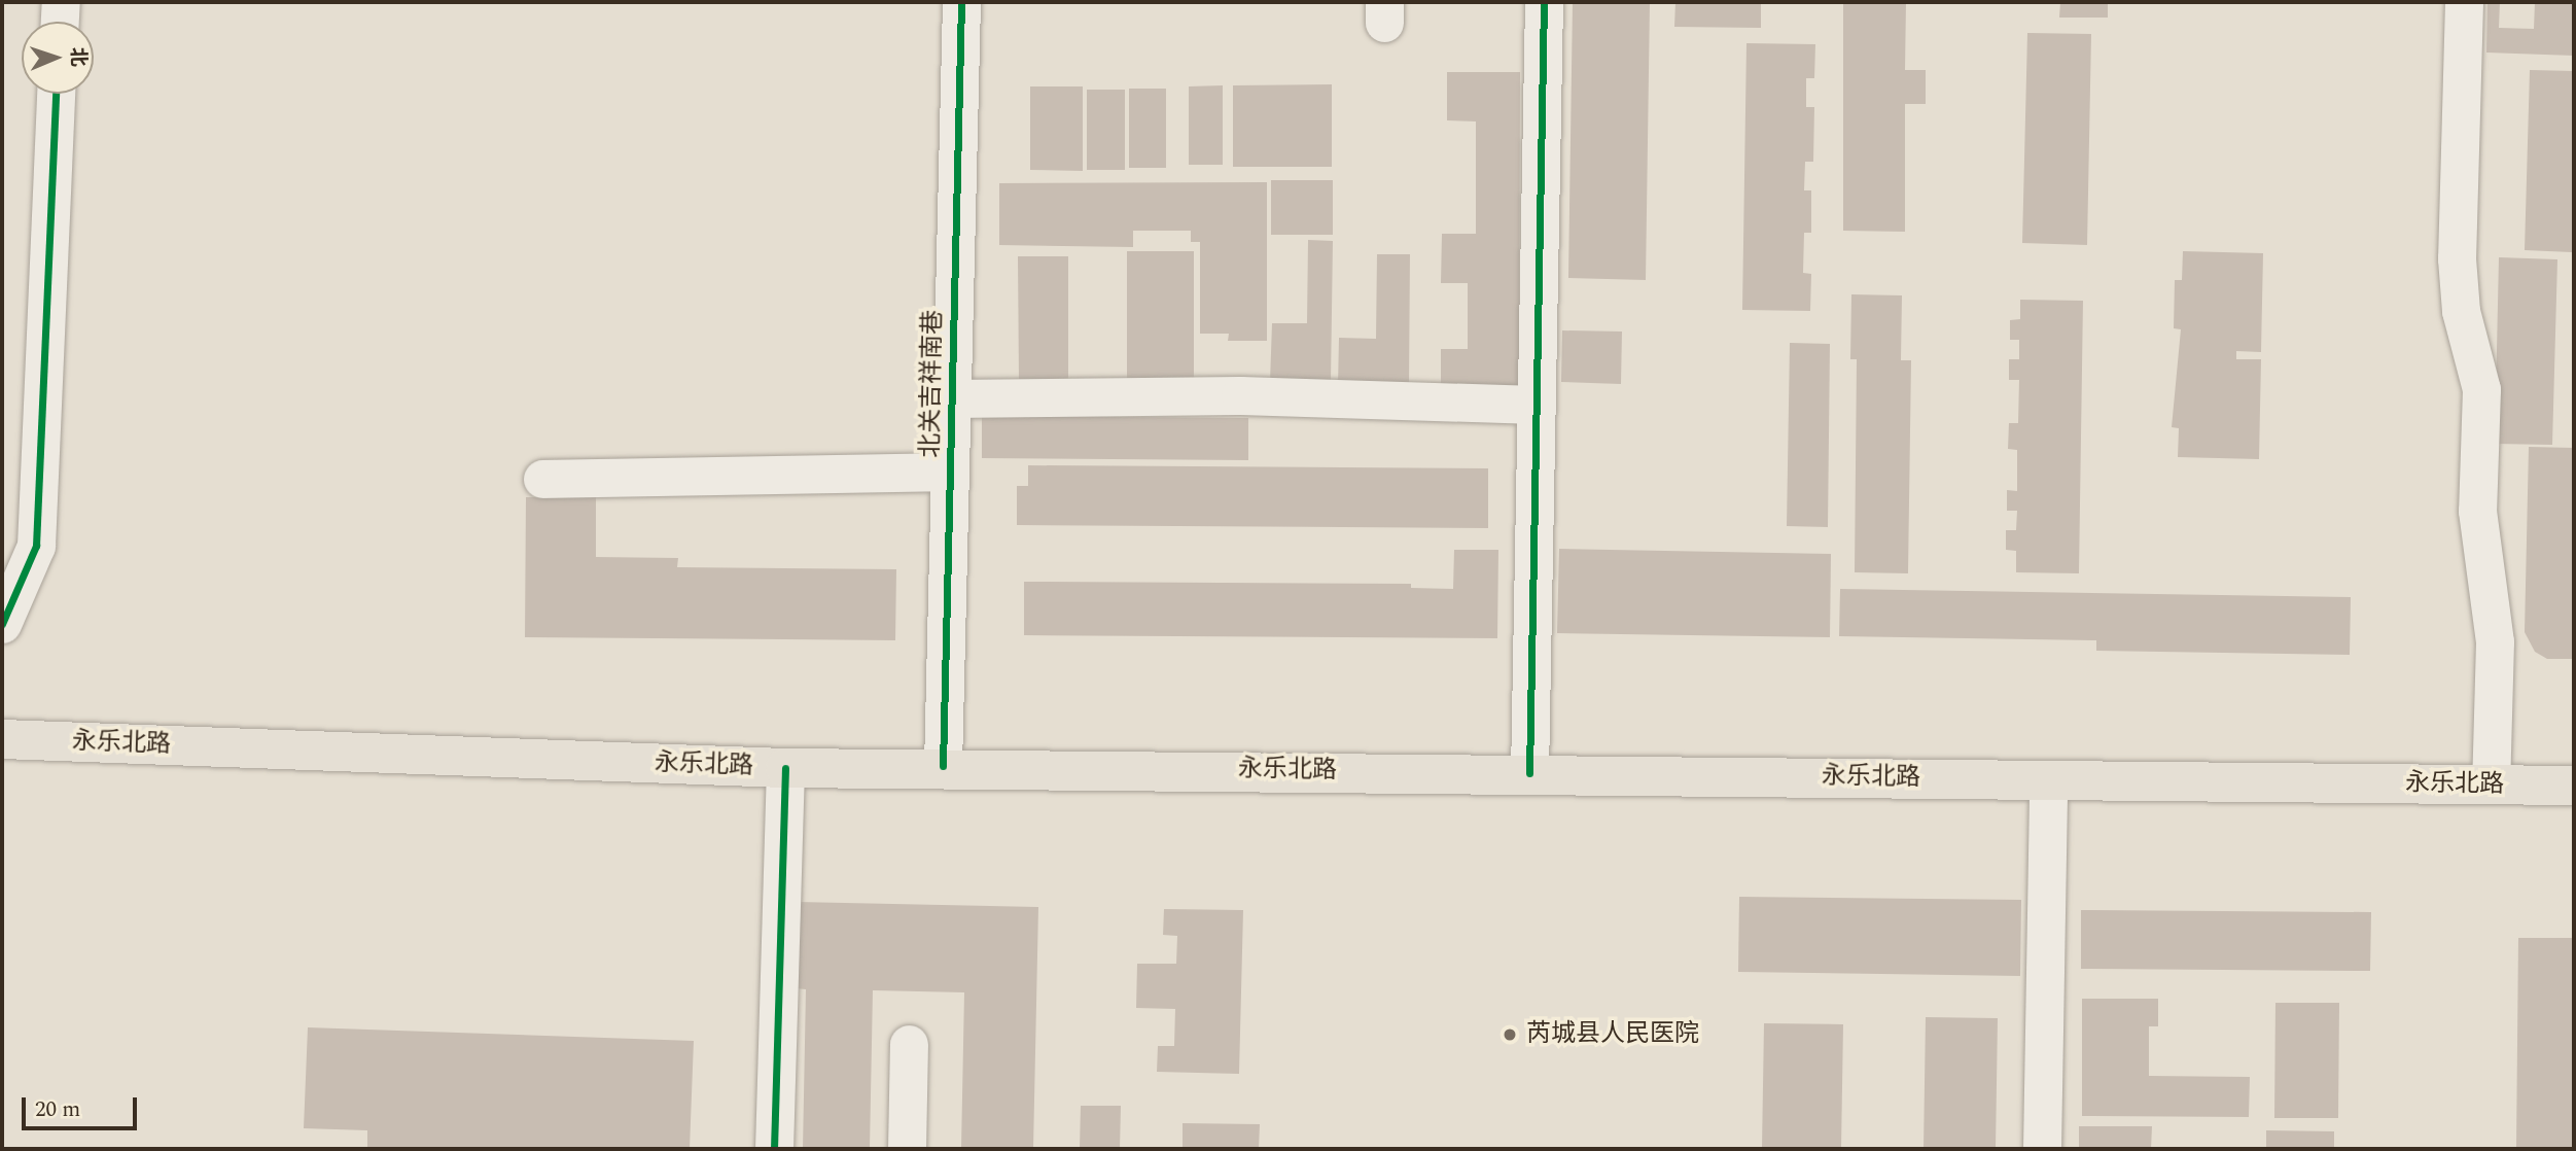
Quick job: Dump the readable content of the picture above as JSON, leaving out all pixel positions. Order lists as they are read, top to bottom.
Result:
{
  "streets": {
    "main road": ["永乐北路"],
    "street": ["北关吉祥南巷"]
  },
  "crossings": [
    ["北关吉祥南巷", "永乐北路"]
  ],
  "places": ["芮城县人民医院"],
  "scale_bar": "20 m",
  "north": "right"
}
